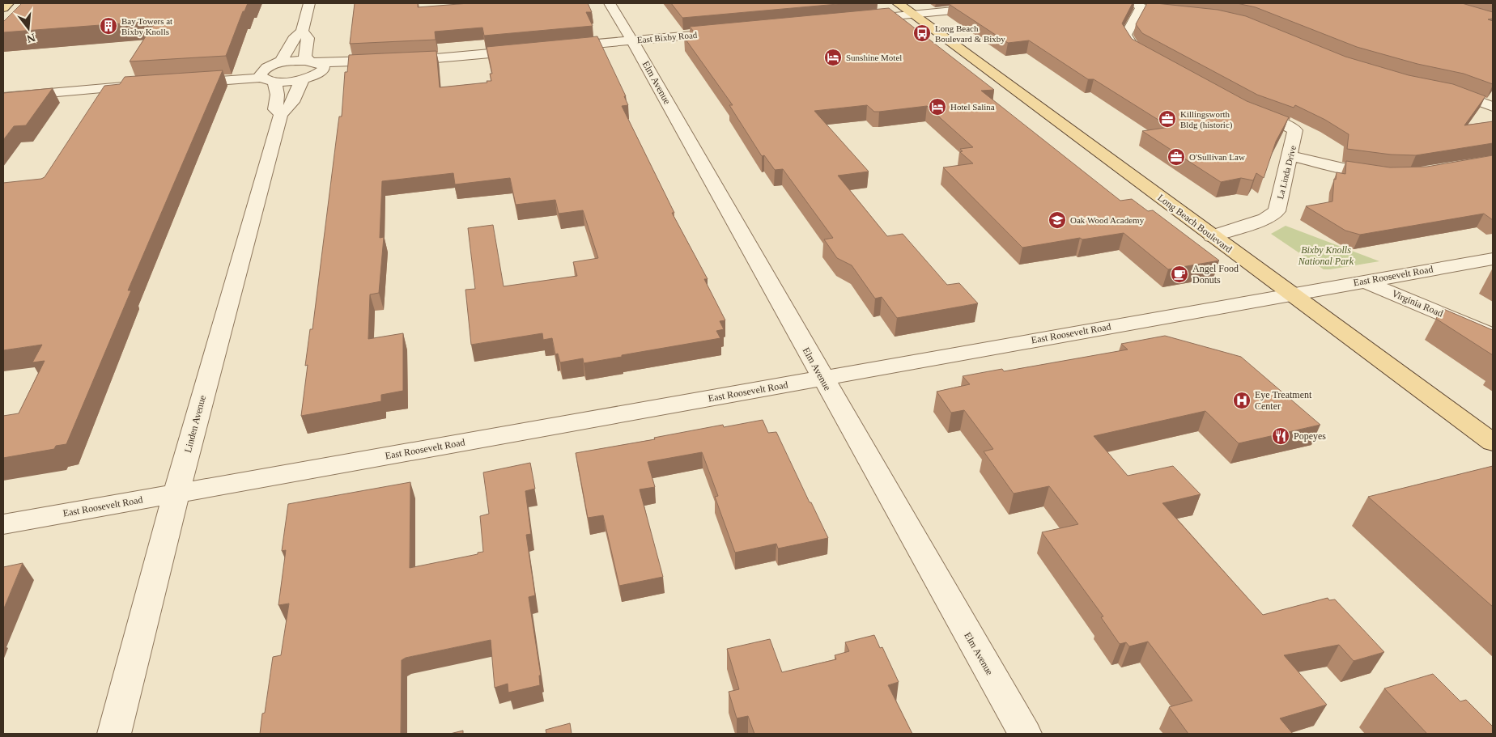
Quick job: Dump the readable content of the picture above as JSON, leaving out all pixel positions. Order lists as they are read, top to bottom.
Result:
{
  "streets": {
    "main road": ["Long Beach Boulevard"],
    "street": [
      "East Bixby Road",
      "Elm Avenue",
      "La Linda Drive",
      "East Roosevelt Road",
      "Virginia Road",
      "Linden Avenue"
    ]
  },
  "crossings": [
    ["East Bixby Road", "Elm Avenue"],
    ["Elm Avenue", "East Roosevelt Road"],
    ["La Linda Drive", "Long Beach Boulevard"],
    ["Long Beach Boulevard", "East Roosevelt Road"],
    ["East Roosevelt Road", "Virginia Road"],
    ["East Roosevelt Road", "Linden Avenue"]
  ],
  "parks": ["Bixby Knolls National Park"],
  "places": {
    "building": ["Bay Towers at Bixby Knolls"],
    "bus stop": ["Long Beach Boulevard & Bixby"],
    "hotel": ["Sunshine Motel", "Hotel Salina"],
    "office": ["Killingsworth Bldg (historic)", "O'Sullivan Law"],
    "school or university": ["Oak Wood Academy"],
    "cafe": ["Angel Food Donuts"],
    "hospital": ["Eye Treatment Center"],
    "restaurant": ["Popeyes"]
  },
  "north": "bottom"
}
